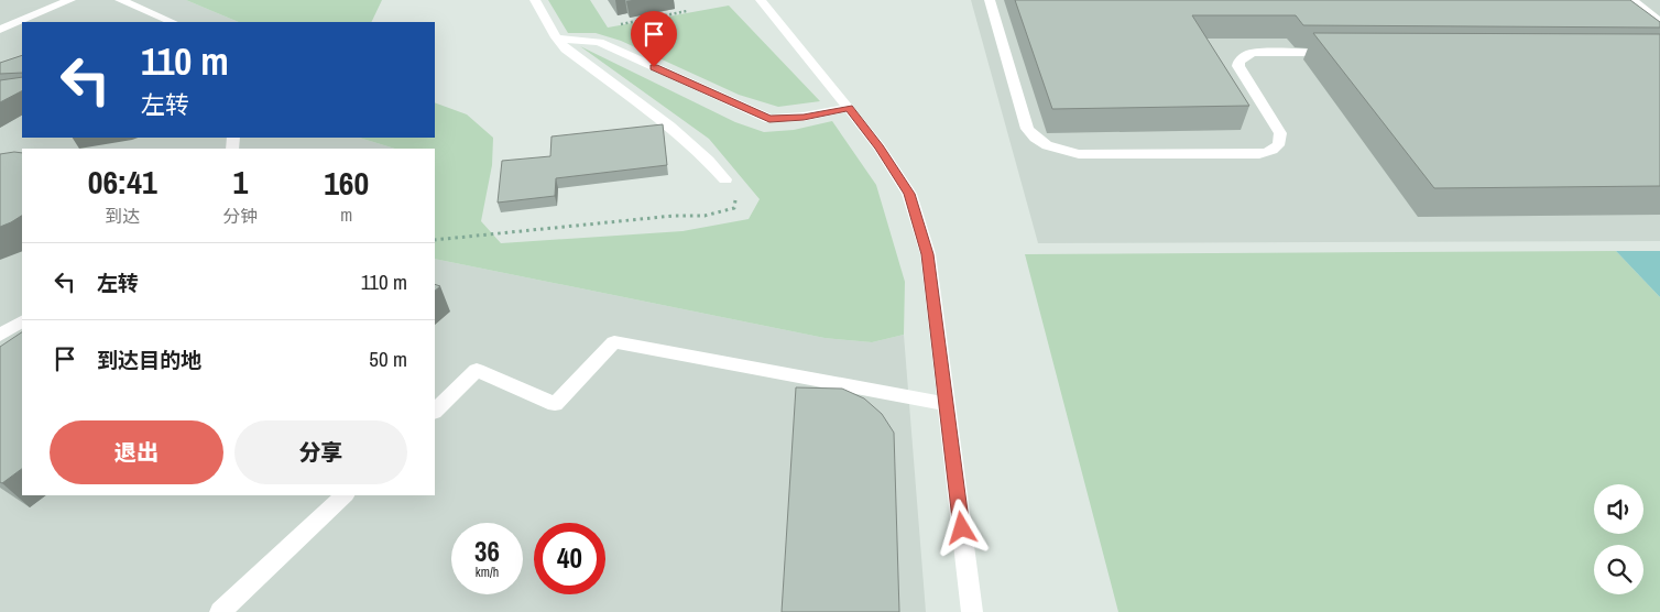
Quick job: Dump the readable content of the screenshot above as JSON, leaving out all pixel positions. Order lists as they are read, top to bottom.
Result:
{
  "page": {
    "turn": ["110 m", "左转"],
    "eta": [
      "06:41",
      "到达",
      "1",
      "分钟",
      "160",
      "m"
    ],
    "list": [
      {
        "name": "左转",
        "value": "110 m"
      },
      {
        "name": "到达目的地",
        "value": "50 m"
      }
    ],
    "buttons": ["退出", "分享"],
    "speed": "36 km/h",
    "limit": "40"
  }
}
